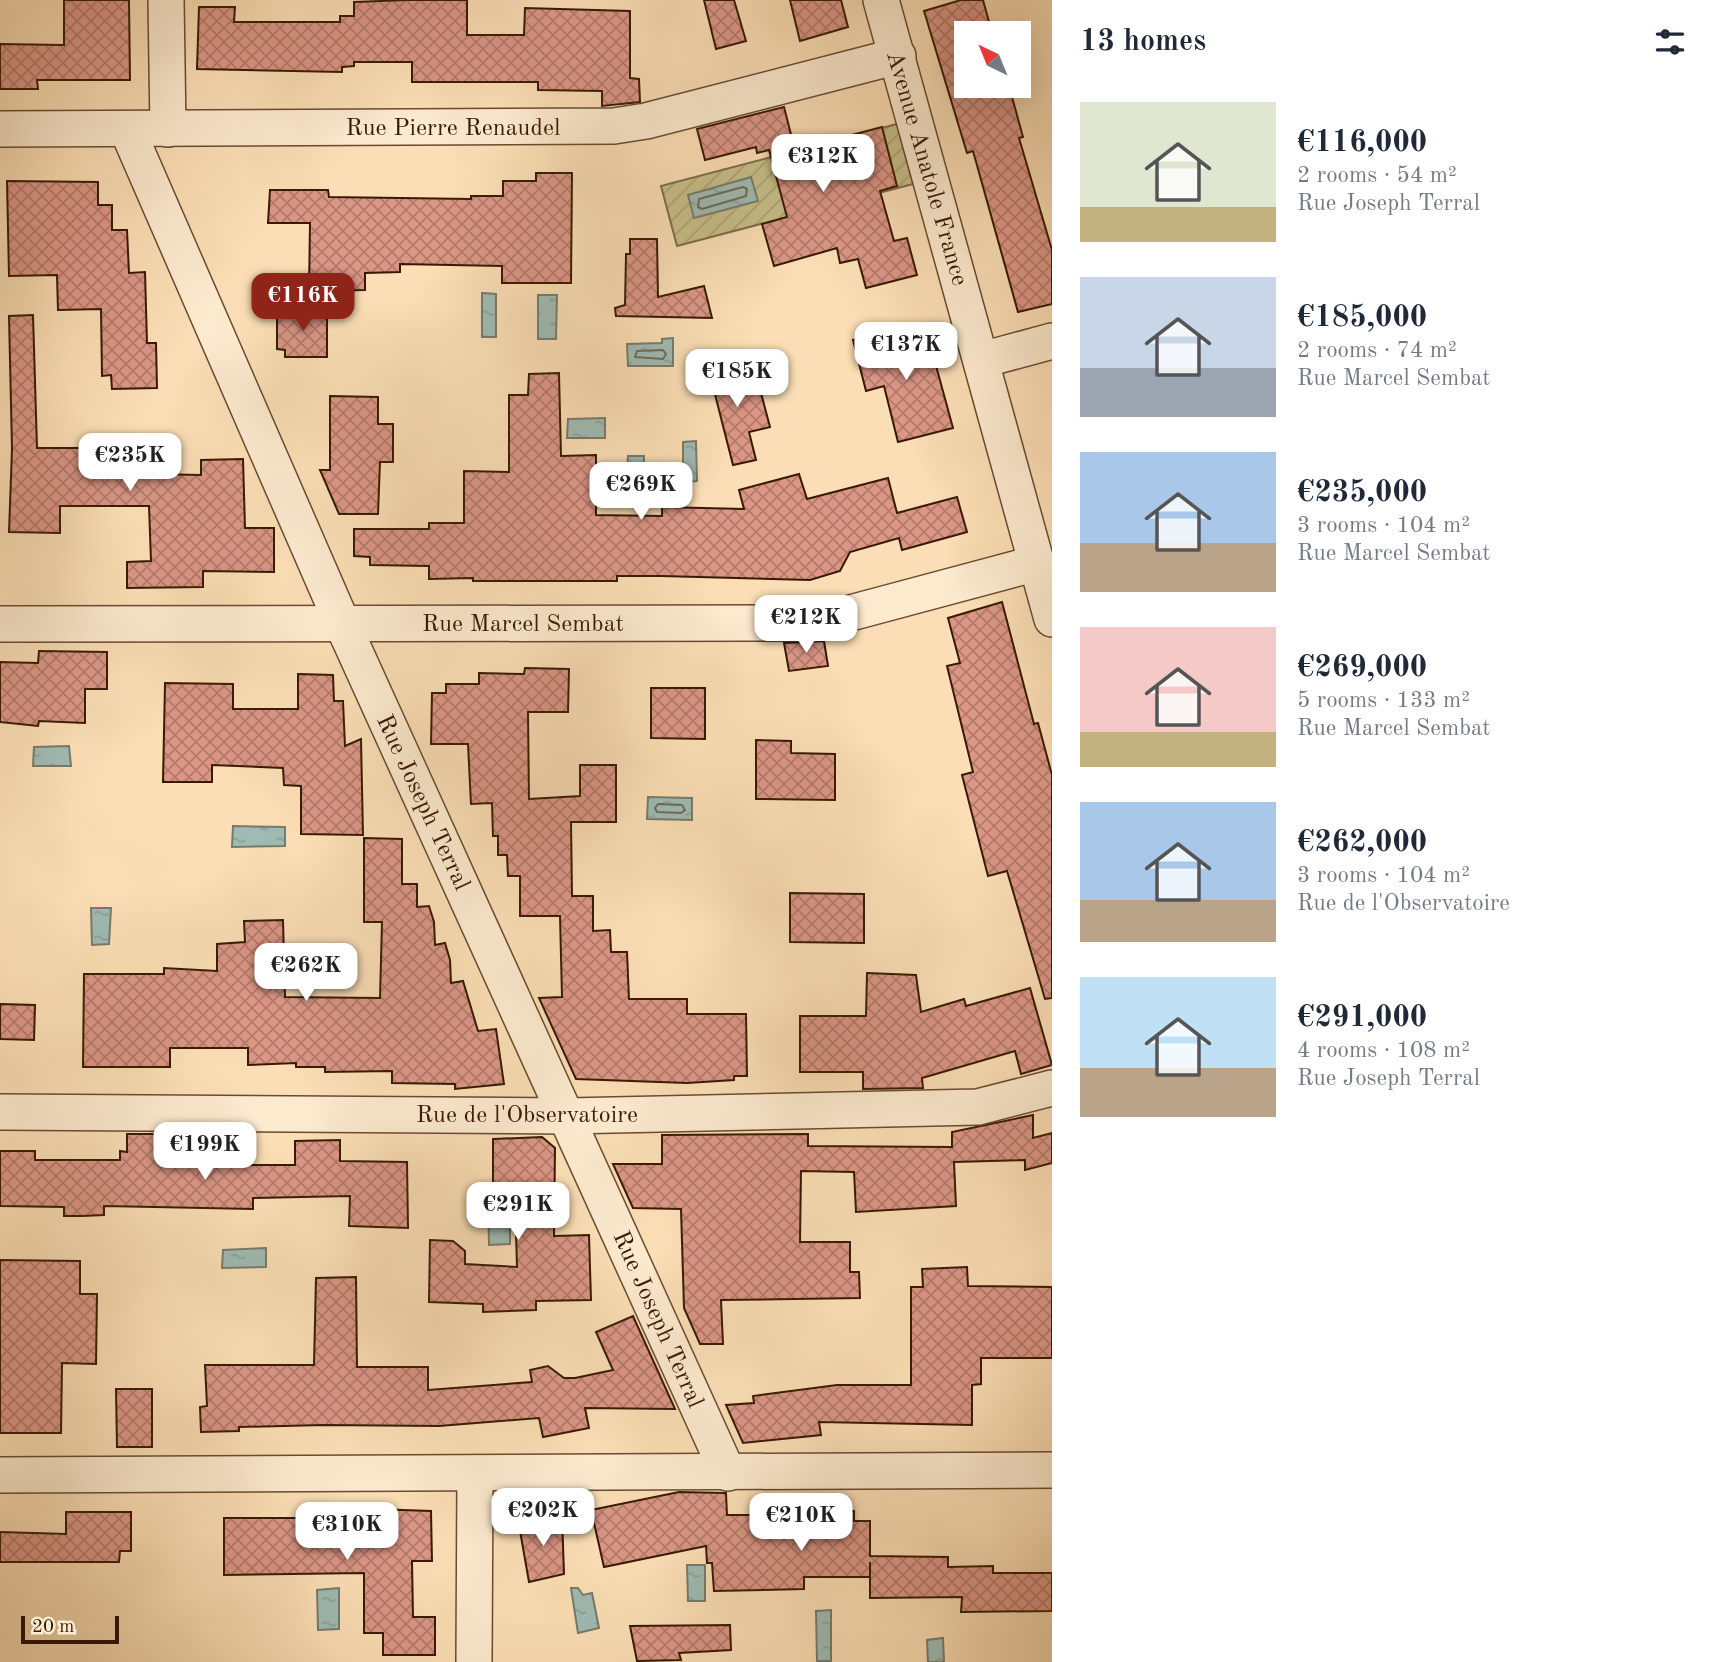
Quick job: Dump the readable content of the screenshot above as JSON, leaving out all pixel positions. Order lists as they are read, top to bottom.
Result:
{
  "streets": {
    "street": [
      "Rue Pierre Renaudel",
      "Avenue Anatole France",
      "Rue Marcel Sembat",
      "Rue Joseph Terral",
      "Rue de l'Observatoire"
    ]
  },
  "crossings": [
    ["Rue Pierre Renaudel", "Avenue Anatole France"],
    ["Rue Pierre Renaudel", "Rue Joseph Terral"],
    ["Avenue Anatole France", "Rue Marcel Sembat"],
    ["Rue Marcel Sembat", "Rue Joseph Terral"],
    ["Rue Joseph Terral", "Rue de l'Observatoire"]
  ],
  "scale_bar": "20 m",
  "north": "top left",
  "page": {
    "heading": "13 homes",
    "list": [
      {
        "name": "€116,000",
        "note": "2 rooms · 54 m² · Rue Joseph Terral"
      },
      {
        "name": "€185,000",
        "note": "2 rooms · 74 m² · Rue Marcel Sembat"
      },
      {
        "name": "€235,000",
        "note": "3 rooms · 104 m² · Rue Marcel Sembat"
      },
      {
        "name": "€269,000",
        "note": "5 rooms · 133 m² · Rue Marcel Sembat"
      },
      {
        "name": "€262,000",
        "note": "3 rooms · 104 m² · Rue de l'Observatoire"
      },
      {
        "name": "€291,000",
        "note": "4 rooms · 108 m² · Rue Joseph Terral"
      }
    ],
    "price": [
      "€312K",
      "€116K",
      "€137K",
      "€185K",
      "€235K",
      "€269K",
      "€212K",
      "€262K",
      "€199K",
      "€291K",
      "€202K",
      "€210K",
      "€310K"
    ],
    "scale": "20 m"
  }
}
